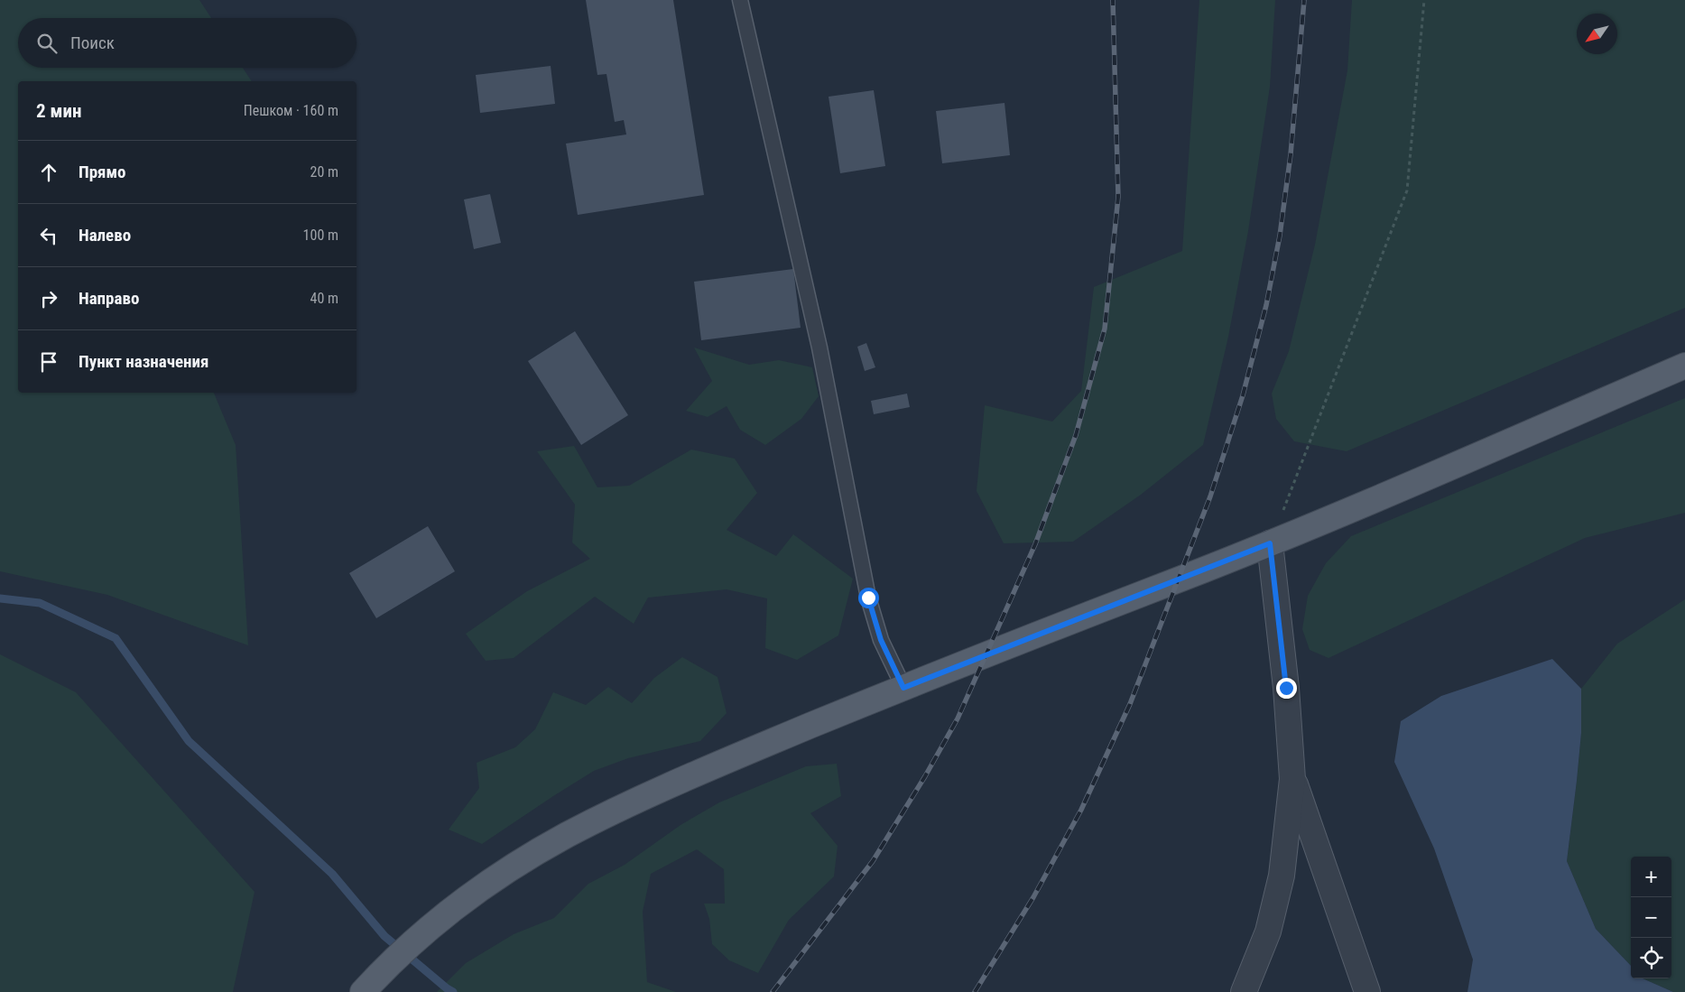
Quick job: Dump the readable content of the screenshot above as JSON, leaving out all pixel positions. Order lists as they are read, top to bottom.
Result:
{
  "north": "bottom left",
  "page": {
    "search": "Поиск",
    "heading": ["2 мин", "Пешком · 160 m"],
    "list": [
      ["Прямо", "20 m"],
      ["Налево", "100 m"],
      ["Направо", "40 m"],
      "Пункт назначения"
    ],
    "map_buttons": ["+", "−"]
  }
}
